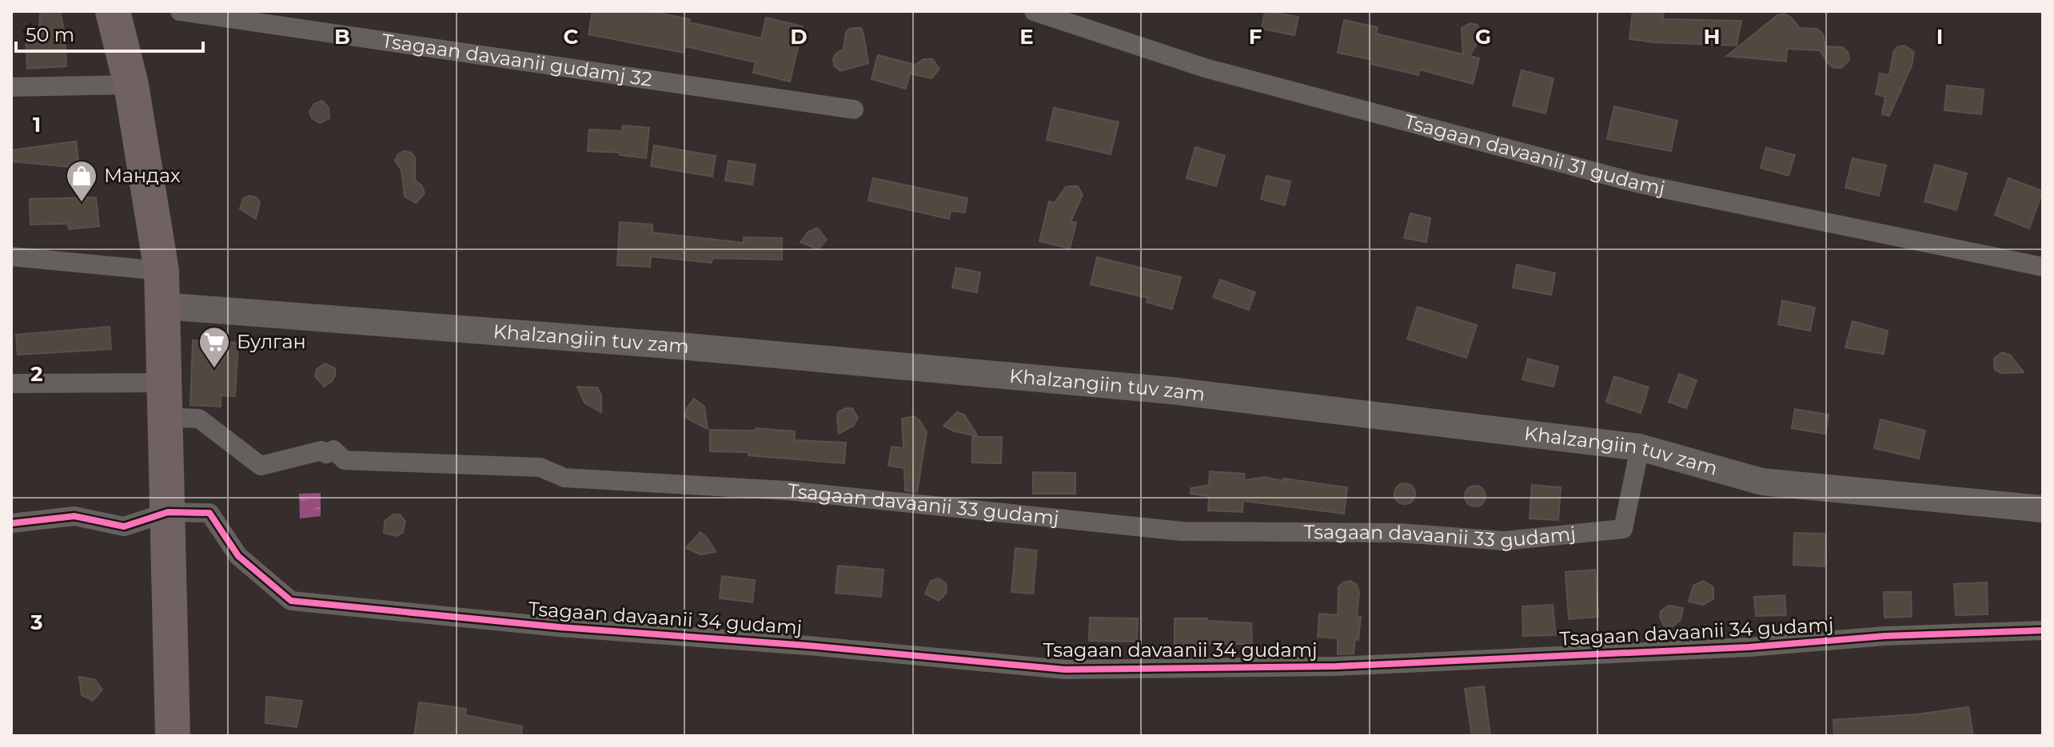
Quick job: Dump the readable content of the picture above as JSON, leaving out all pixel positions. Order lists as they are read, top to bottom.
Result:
{
  "streets": {
    "street": [
      "Tsagaan davaanii gudamj 32",
      "Tsagaan davaanii 31 gudamj",
      "Khalzangiin tuv zam",
      "Tsagaan davaanii 33 gudamj",
      "Tsagaan davaanii 34 gudamj"
    ]
  },
  "crossings": [
    ["Khalzangiin tuv zam", "Tsagaan davaanii 33 gudamj"]
  ],
  "places": {
    "shop": ["Мандах"],
    "supermarket": ["Булган"]
  },
  "scale_bar": "50 m",
  "grid": {
    "columns": [
      "B",
      "C",
      "D",
      "E",
      "F",
      "G",
      "H",
      "I"
    ],
    "rows": ["1", "2", "3"]
  }
}
